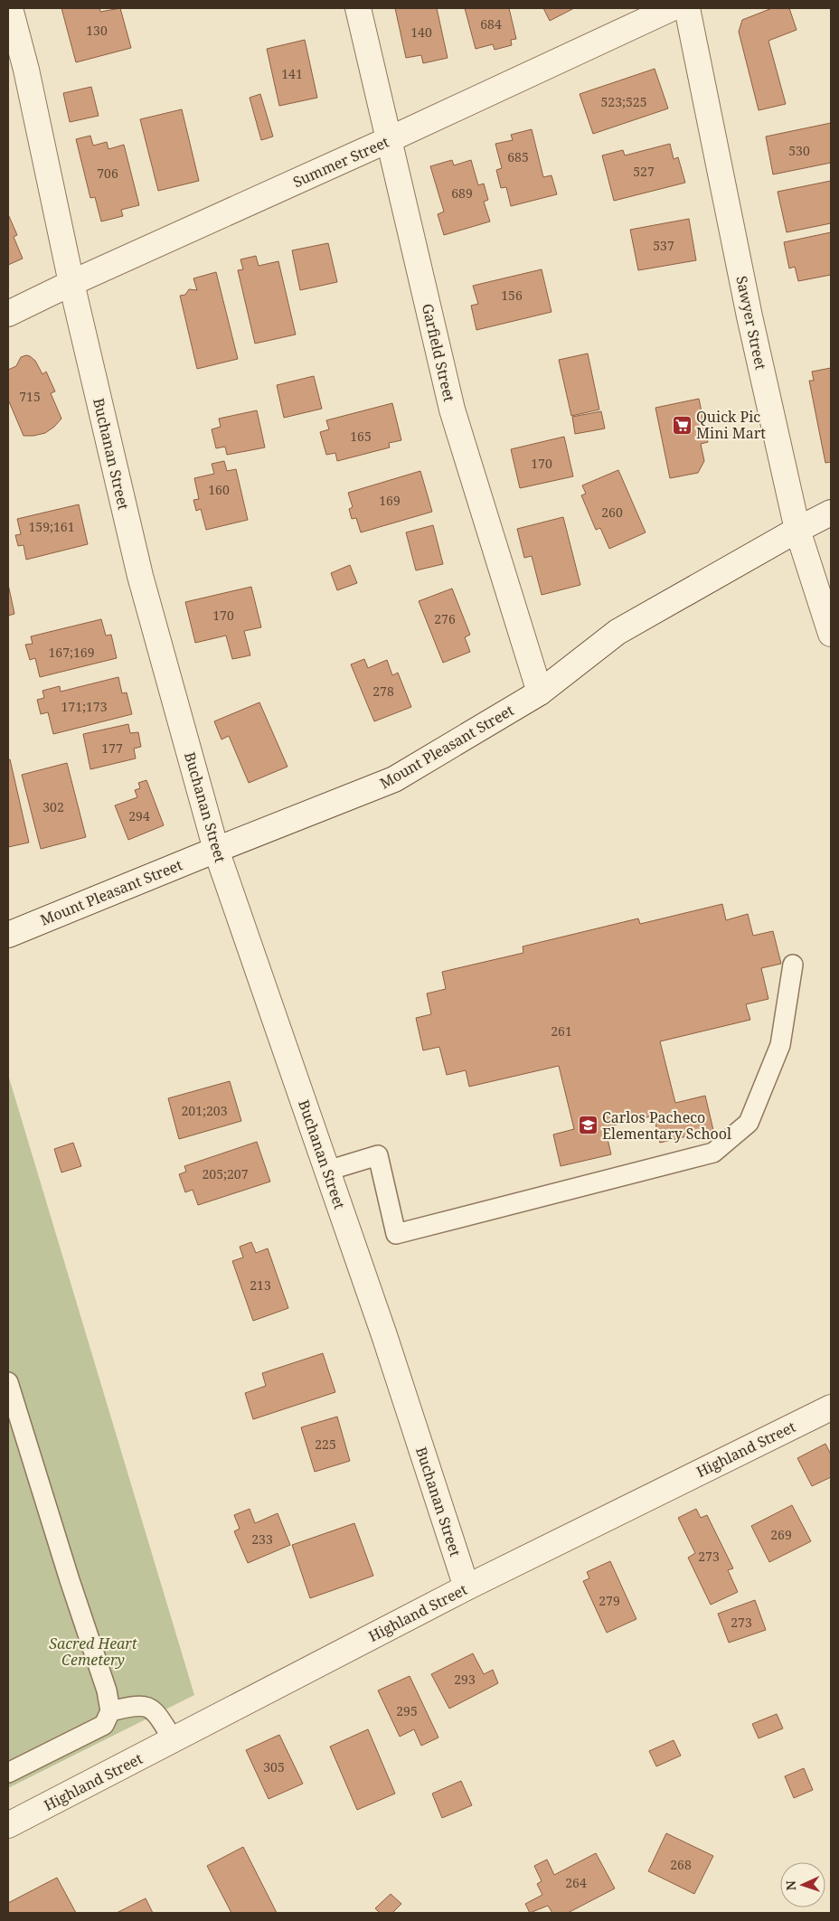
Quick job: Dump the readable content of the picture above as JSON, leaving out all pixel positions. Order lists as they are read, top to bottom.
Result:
{
  "streets": {
    "street": [
      "Summer Street",
      "Sawyer Street",
      "Garfield Street",
      "Buchanan Street",
      "Mount Pleasant Street",
      "Highland Street"
    ]
  },
  "crossings": [
    ["Summer Street", "Garfield Street"],
    ["Summer Street", "Buchanan Street"],
    ["Sawyer Street", "Mount Pleasant Street"],
    ["Garfield Street", "Mount Pleasant Street"],
    ["Buchanan Street", "Mount Pleasant Street"],
    ["Buchanan Street", "Highland Street"]
  ],
  "parks": ["Sacred Heart Cemetery"],
  "places": {
    "supermarket": ["Quick Pic Mini Mart"],
    "school or university": ["Carlos Pacheco Elementary School"]
  },
  "house_numbers": [
    "684",
    "130",
    "140",
    "141",
    "523;525",
    "530",
    "685",
    "527",
    "706",
    "689",
    "537",
    "156",
    "715",
    "165",
    "170",
    "160",
    "169",
    "260",
    "159;161",
    "170",
    "276",
    "167;169",
    "278",
    "171;173",
    "177",
    "302",
    "294",
    "261",
    "201;203",
    "205;207",
    "213",
    "225",
    "269",
    "233",
    "273",
    "279",
    "273",
    "293",
    "295",
    "305",
    "268",
    "264"
  ],
  "north": "left"
}
